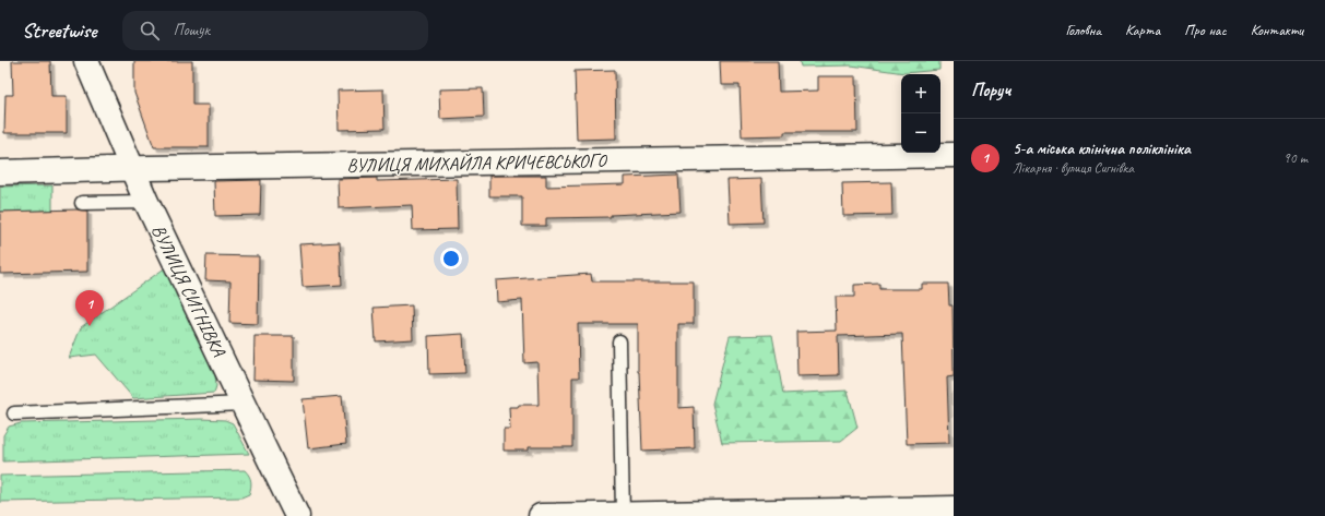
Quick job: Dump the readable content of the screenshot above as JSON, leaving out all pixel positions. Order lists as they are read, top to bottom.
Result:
{
  "streets": {
    "street": ["ВУЛИЦЯ МИХАЙЛА КРИЧЕВСЬКОГО", "ВУЛИЦЯ СИГНІВКА"]
  },
  "crossings": [
    ["ВУЛИЦЯ МИХАЙЛА КРИЧЕВСЬКОГО", "ВУЛИЦЯ СИГНІВКА"]
  ],
  "page": {
    "header": "Streetwise",
    "search": "Пошук",
    "nav": [
      "Головна",
      "Карта",
      "Про нас",
      "Контакти"
    ],
    "heading": "Поруч",
    "map_buttons": ["+", "−"],
    "list": [
      {
        "mark": "1",
        "name": "5-а міська клінічна поліклініка",
        "note": "Лікарня · вулиця Сигнівка",
        "value": "90 m"
      }
    ],
    "pins": "1"
  }
}
